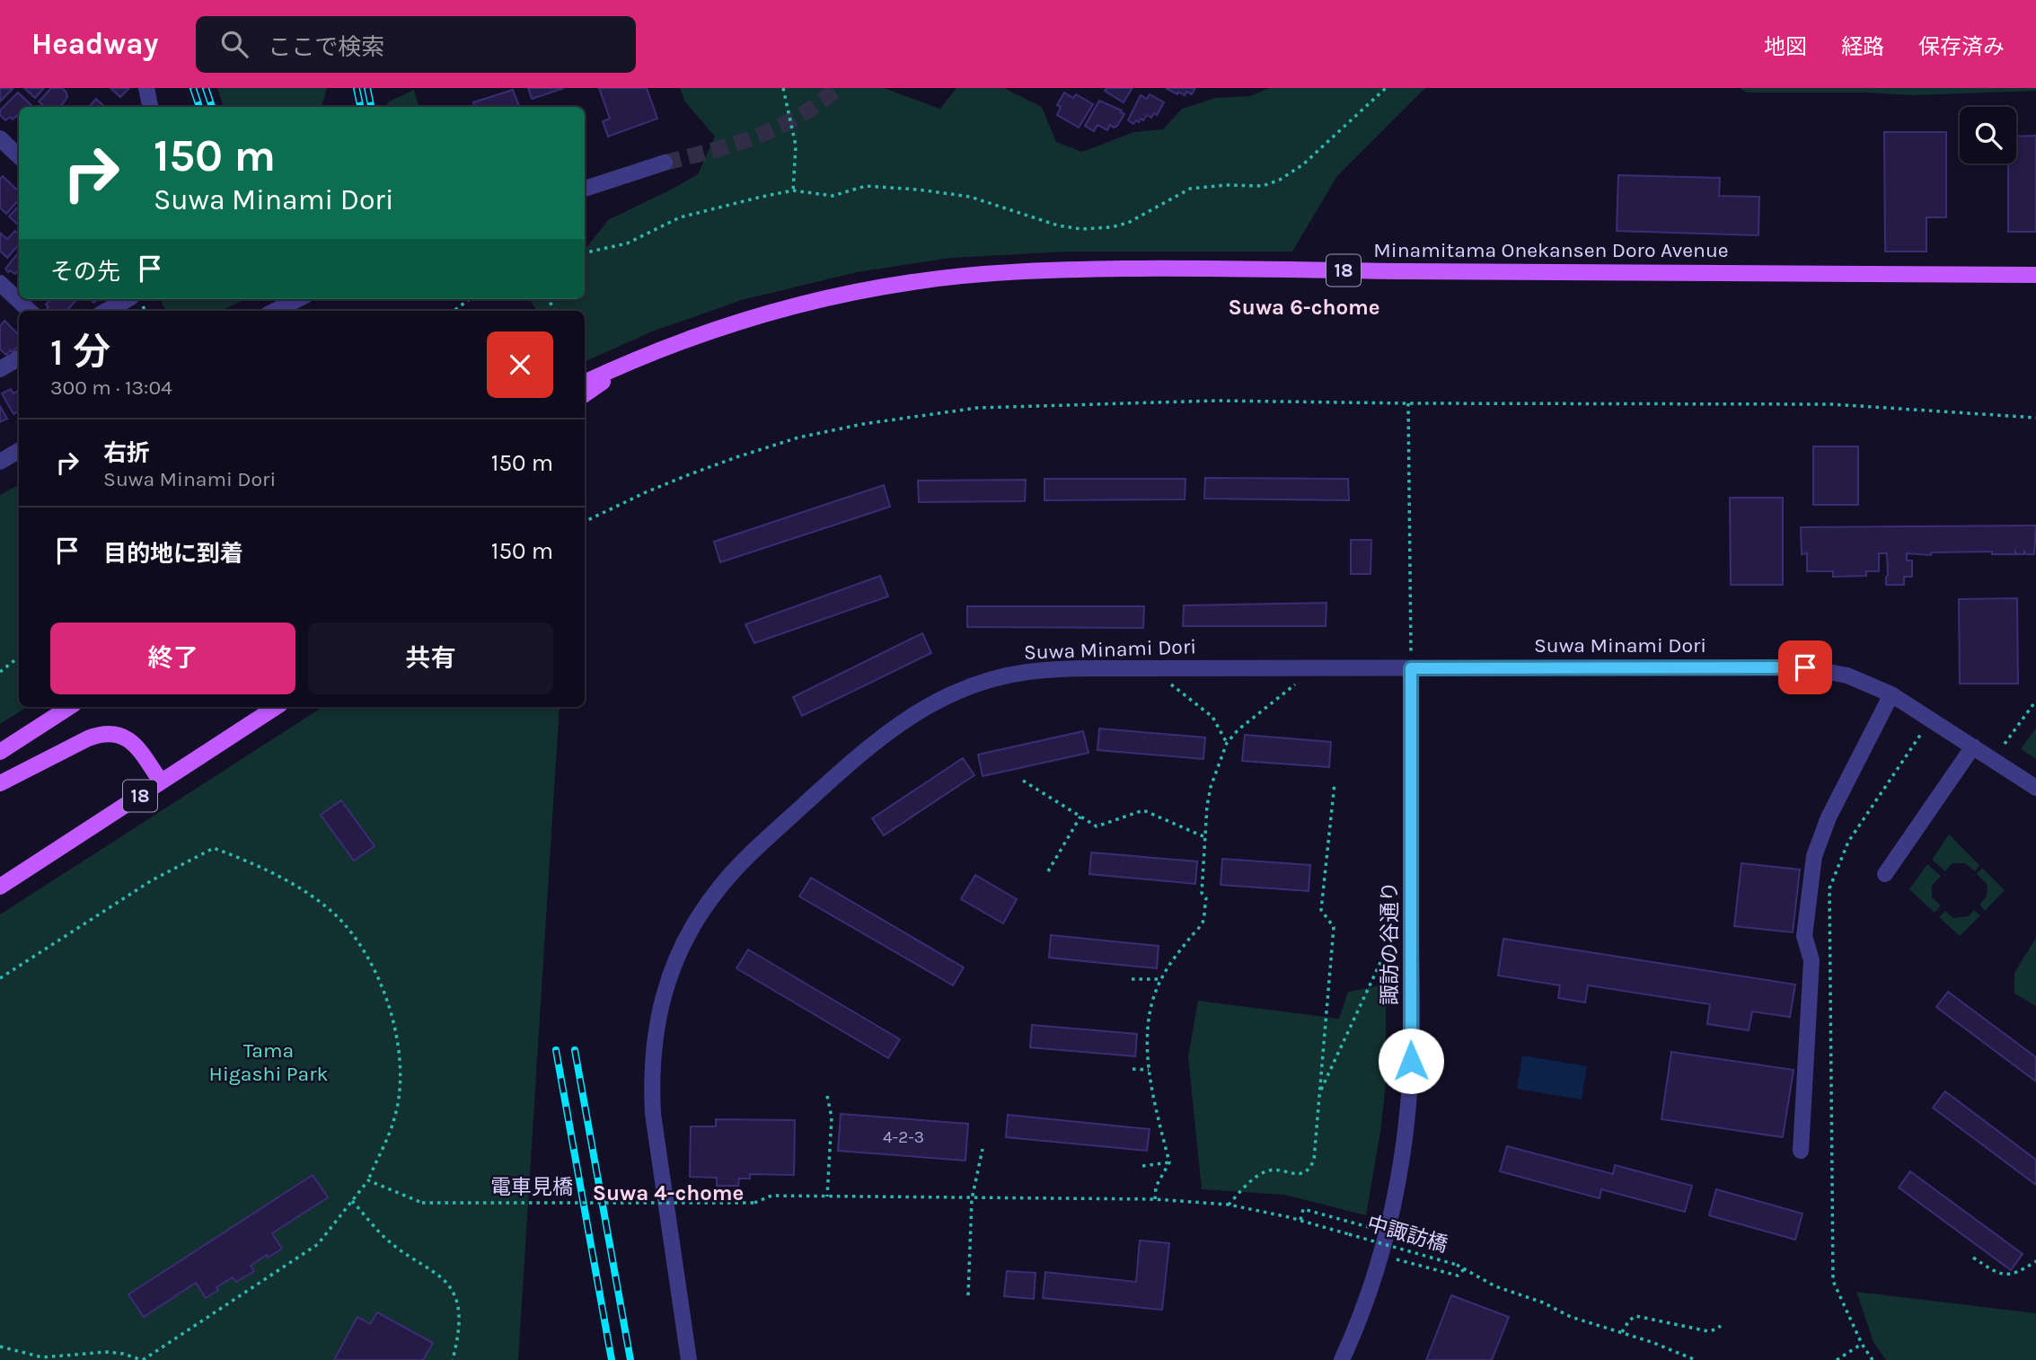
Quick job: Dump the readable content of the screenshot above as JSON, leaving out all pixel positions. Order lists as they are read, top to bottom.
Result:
{
  "streets": {
    "main road": ["Minamitama Onekansen Doro Avenue", "18"],
    "street": ["Suwa Minami Dori", "諏訪の谷通り"],
    "path": ["電車見橋", "中諏訪橋"]
  },
  "crossings": [
    ["Suwa Minami Dori", "諏訪の谷通り"],
    ["電車見橋", "中諏訪橋"]
  ],
  "districts": ["Suwa 6-chome", "Suwa 4-chome"],
  "parks": ["Tama Higashi Park"],
  "house_numbers": ["4-2-3"],
  "page": {
    "header": "Headway",
    "search": "ここで検索",
    "nav": ["地図", "経路", "保存済み"],
    "turn": ["150 m", "Suwa Minami Dori"],
    "then": "その先",
    "heading": ["1 分", "300 m · 13:04"],
    "list": [
      {
        "name": "右折",
        "note": "Suwa Minami Dori",
        "value": "150 m"
      },
      {
        "name": "目的地に到着",
        "value": "150 m"
      }
    ],
    "buttons": ["終了", "共有"]
  }
}
